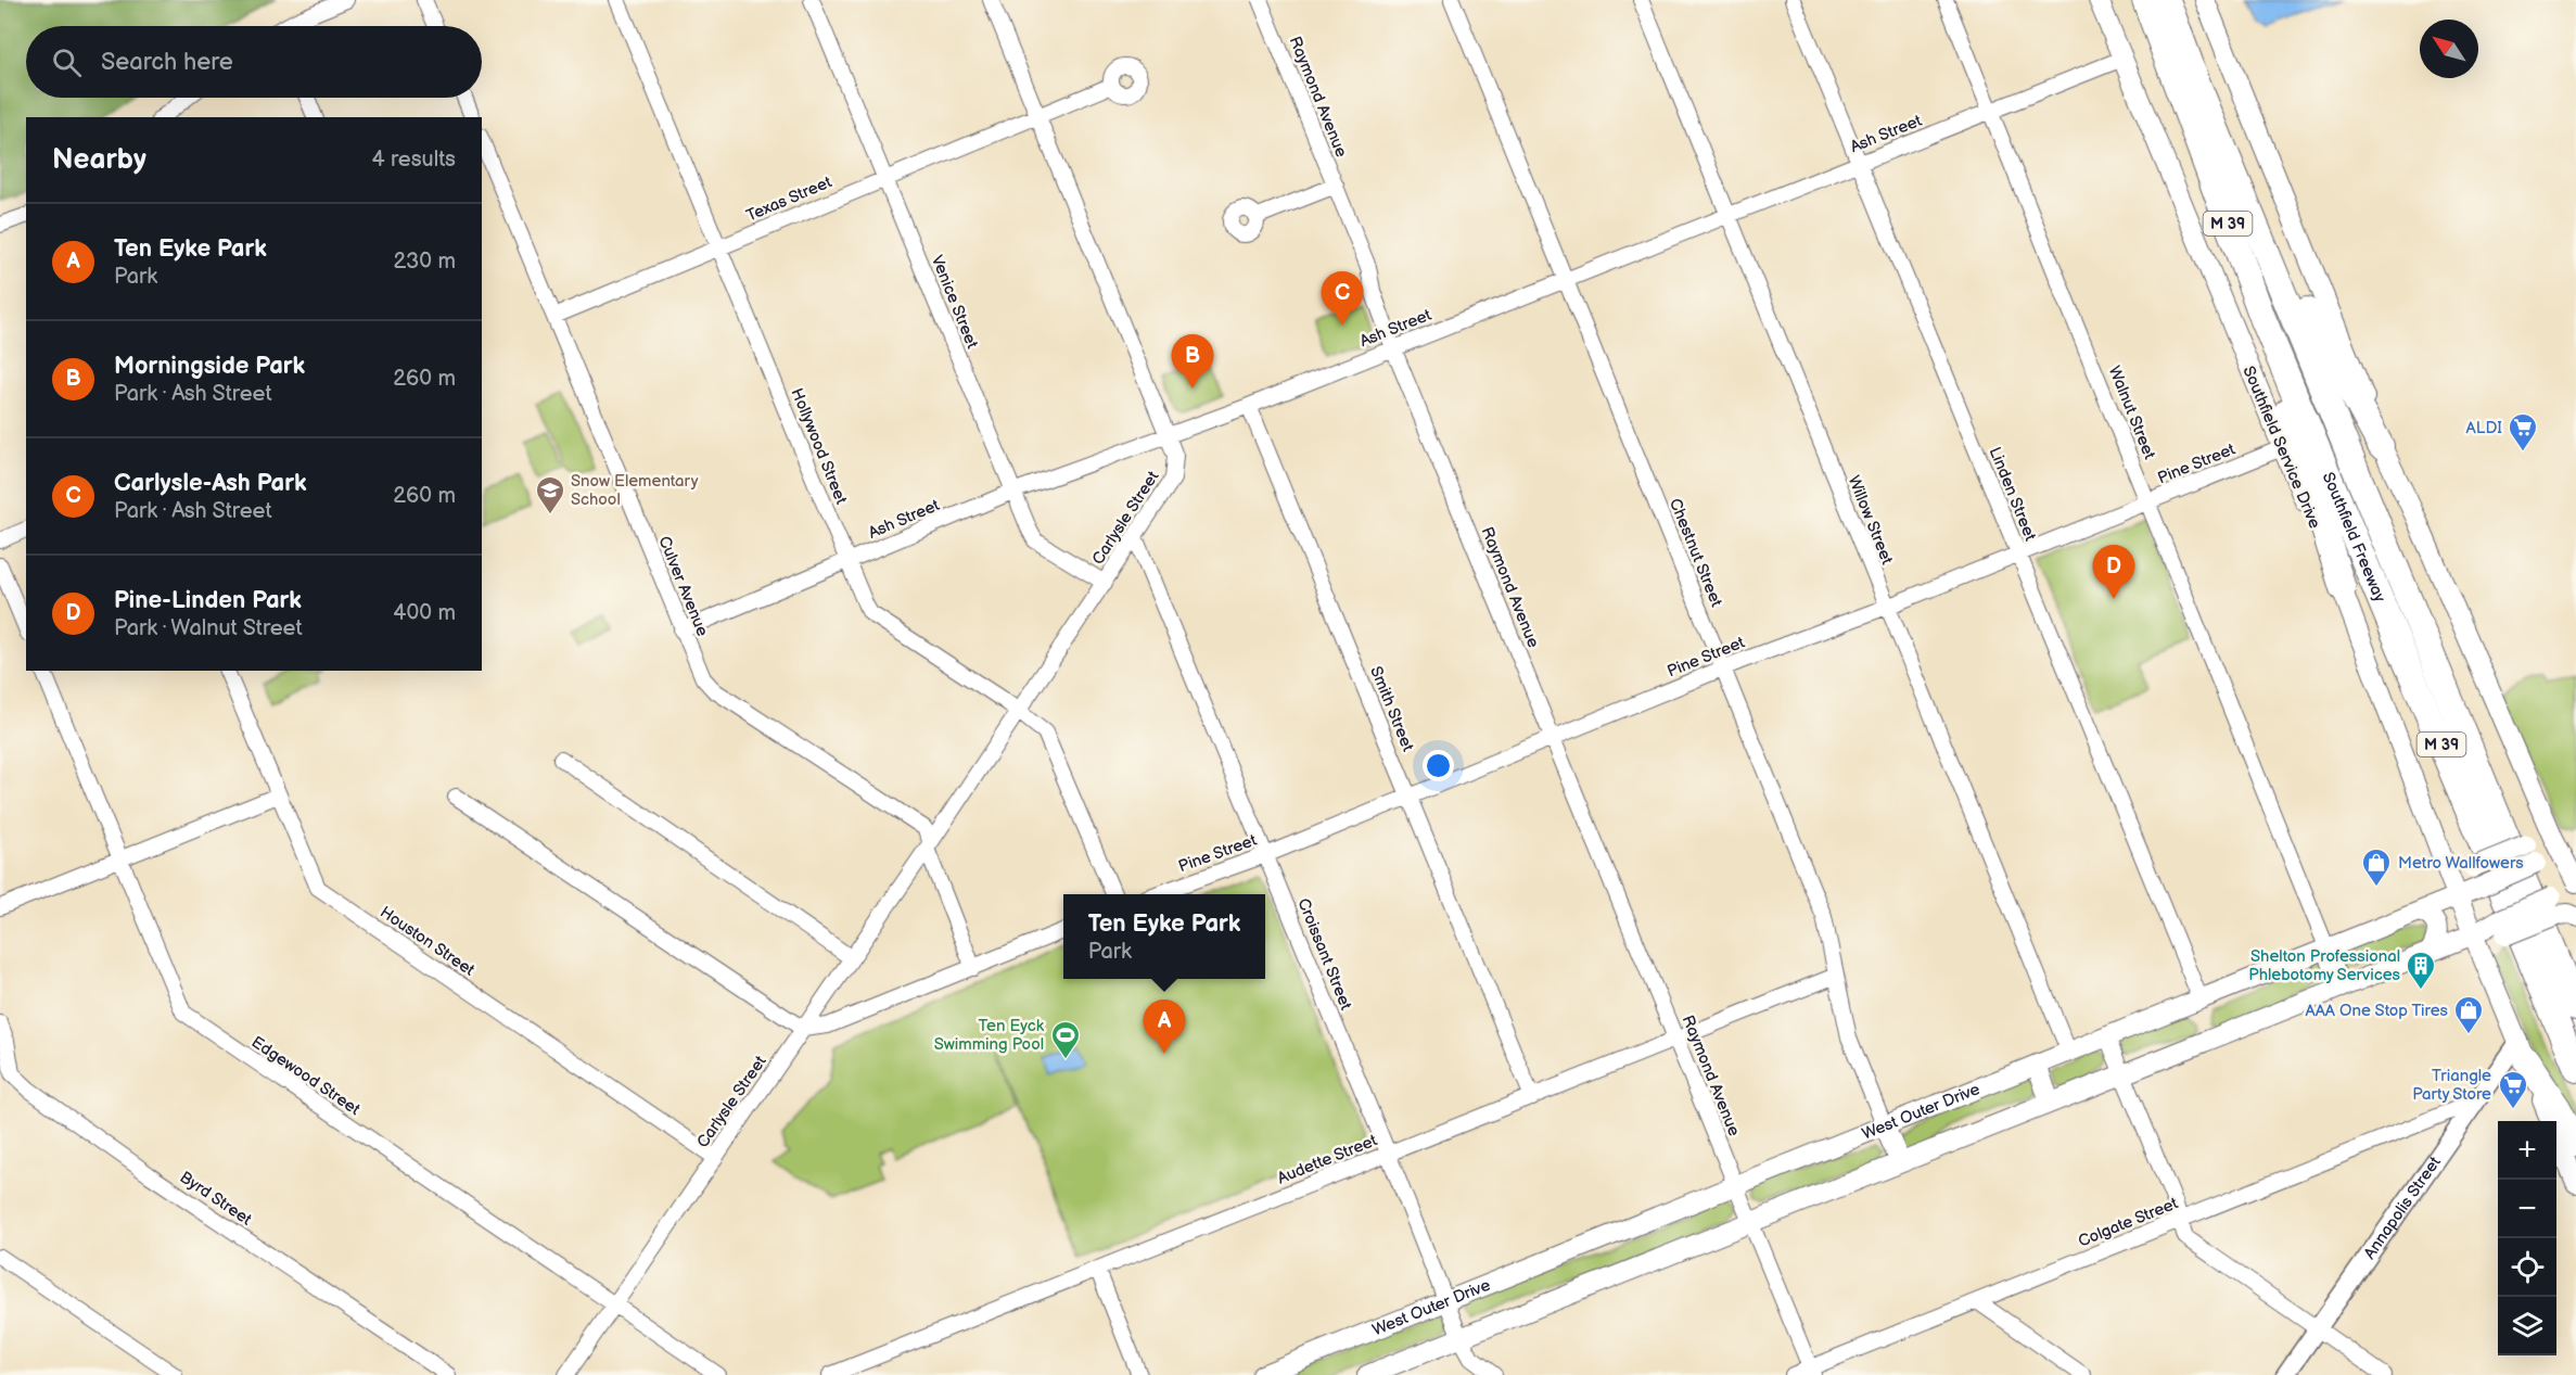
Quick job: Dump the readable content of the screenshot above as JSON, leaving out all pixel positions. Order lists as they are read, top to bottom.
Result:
{
  "streets": {
    "highway": ["M 39", "Southfield Freeway"],
    "main road": ["Southfield Service Drive", "West Outer Drive"],
    "street": [
      "Raymond Avenue",
      "Ash Street",
      "Texas Street",
      "Venice Street",
      "Walnut Street",
      "Hollywood Street",
      "Pine Street",
      "Linden Street",
      "Carlysle Street",
      "Willow Street",
      "Chestnut Street",
      "Culver Avenue",
      "Smith Street",
      "Houston Street",
      "Croissant Street",
      "Edgewood Street",
      "Audette Street",
      "Byrd Street",
      "Annapolis Street",
      "Colgate Street"
    ]
  },
  "crossings": [
    ["Raymond Avenue", "Ash Street"],
    ["Raymond Avenue", "Pine Street"],
    ["Raymond Avenue", "West Outer Drive"],
    ["Raymond Avenue", "Audette Street"],
    ["Raymond Avenue", "Colgate Street"],
    ["Ash Street", "Venice Street"],
    ["Ash Street", "Walnut Street"],
    ["Ash Street", "Hollywood Street"],
    ["Ash Street", "Southfield Service Drive"],
    ["Ash Street", "Linden Street"],
    ["Ash Street", "Carlysle Street"],
    ["Ash Street", "Willow Street"],
    ["Ash Street", "Chestnut Street"],
    ["Ash Street", "Culver Avenue"],
    ["Ash Street", "Smith Street"],
    ["Texas Street", "Venice Street"],
    ["Texas Street", "Hollywood Street"],
    ["Texas Street", "Carlysle Street"],
    ["Texas Street", "Culver Avenue"],
    ["Venice Street", "Carlysle Street"],
    ["Walnut Street", "Pine Street"],
    ["Walnut Street", "West Outer Drive"],
    ["Hollywood Street", "Carlysle Street"],
    ["Southfield Service Drive", "Pine Street"],
    ["Southfield Service Drive", "West Outer Drive"],
    ["Southfield Service Drive", "Annapolis Street"],
    ["Pine Street", "Linden Street"],
    ["Pine Street", "Willow Street"],
    ["Pine Street", "Chestnut Street"],
    ["Pine Street", "Smith Street"],
    ["Pine Street", "Croissant Street"],
    ["Linden Street", "West Outer Drive"],
    ["Carlysle Street", "Culver Avenue"],
    ["Carlysle Street", "Houston Street"],
    ["Carlysle Street", "Croissant Street"],
    ["Carlysle Street", "Edgewood Street"],
    ["Willow Street", "West Outer Drive"],
    ["Chestnut Street", "West Outer Drive"],
    ["Chestnut Street", "Audette Street"],
    ["Smith Street", "Audette Street"],
    ["Croissant Street", "West Outer Drive"],
    ["Croissant Street", "Audette Street"],
    ["Annapolis Street", "Colgate Street"]
  ],
  "places": {
    "supermarket": ["ALDI", "Triangle Party Store"],
    "school or university": ["Snow Elementary School"],
    "shop": ["Metro Wallfowers", "AAA One Stop Tires"],
    "building": ["Shelton Professional Phlebotomy Services"],
    "sports": ["Ten Eyck Swimming Pool"]
  },
  "north": "top left",
  "page": {
    "search": "Search here",
    "heading": ["Nearby", "4 results"],
    "list": [
      {
        "mark": "A",
        "name": "Ten Eyke Park",
        "note": "Park",
        "value": "230 m"
      },
      {
        "mark": "B",
        "name": "Morningside Park",
        "note": "Park · Ash Street",
        "value": "260 m"
      },
      {
        "mark": "C",
        "name": "Carlysle-Ash Park",
        "note": "Park · Ash Street",
        "value": "260 m"
      },
      {
        "mark": "D",
        "name": "Pine-Linden Park",
        "note": "Park · Walnut Street",
        "value": "400 m"
      }
    ],
    "pins": [
      "C",
      "B",
      "D",
      "A"
    ],
    "popup": ["Ten Eyke Park", "Park"],
    "map_buttons": ["+", "−"]
  }
}
